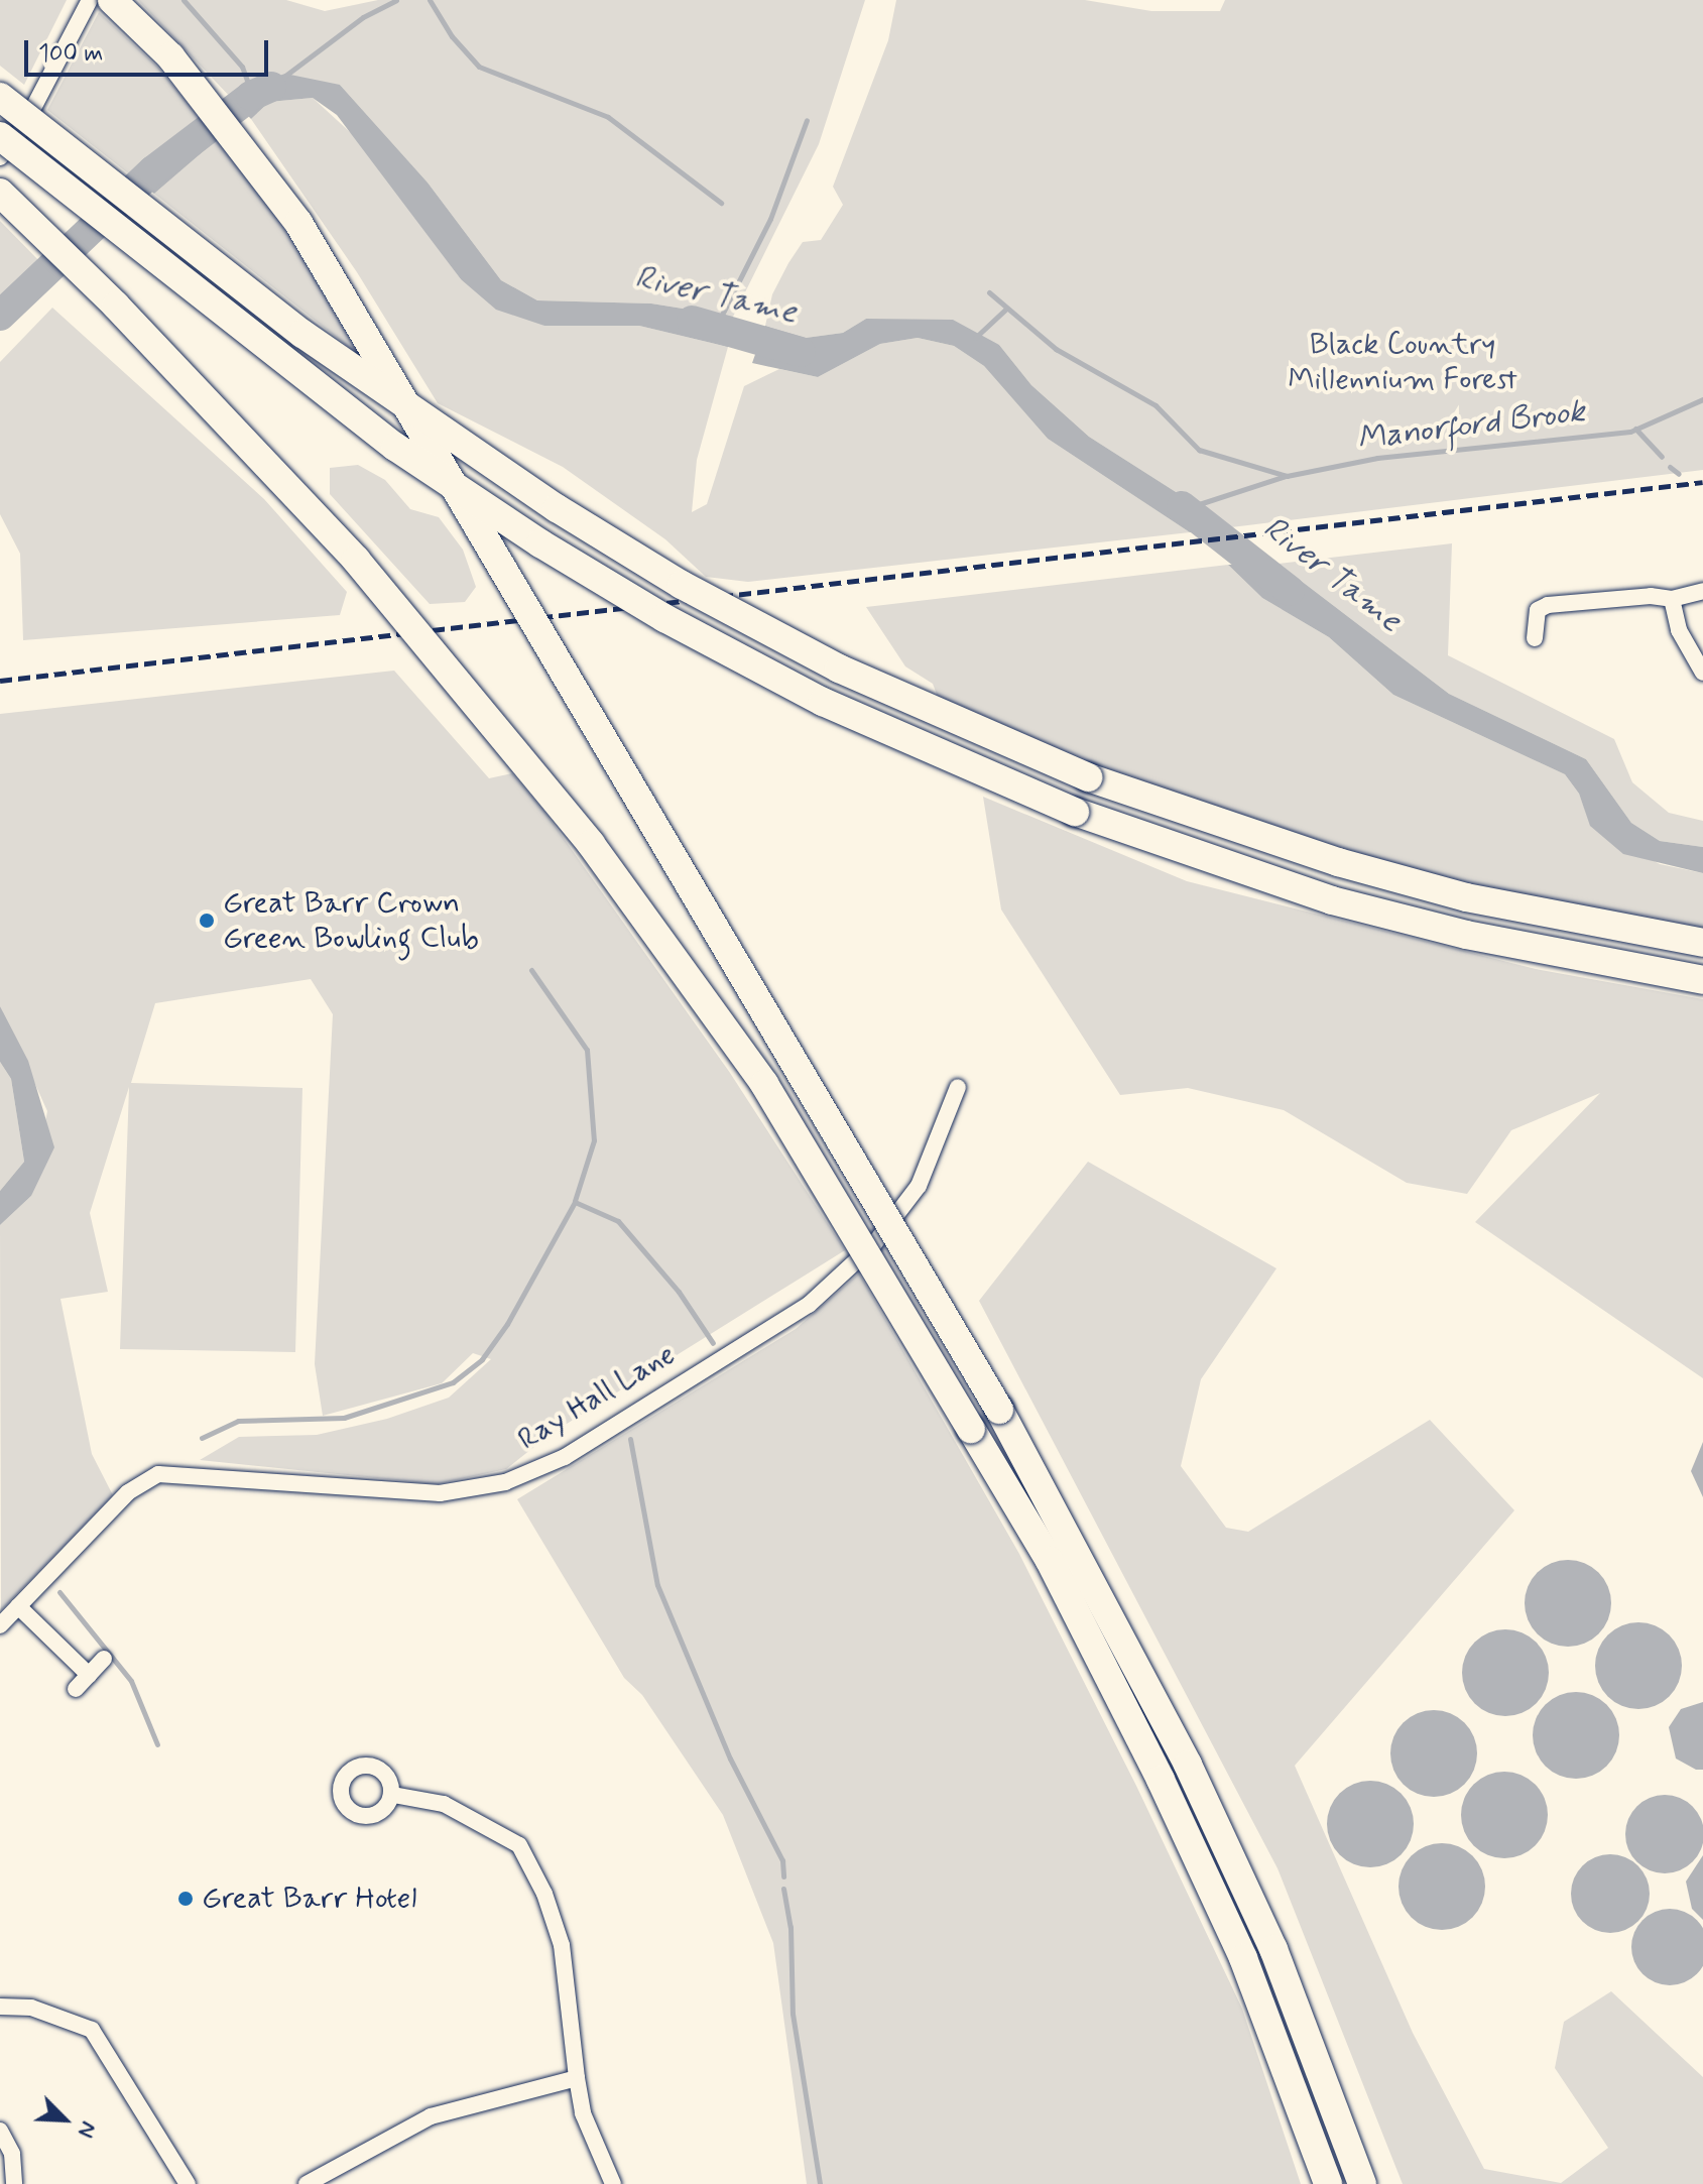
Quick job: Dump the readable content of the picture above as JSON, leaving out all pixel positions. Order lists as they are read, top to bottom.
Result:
{
  "streets": {
    "street": ["Ray Hall Lane"]
  },
  "water": ["River Tame", "Manorford Brook"],
  "parks": ["Black Country Millennium Forest"],
  "places": ["Great Barr Crown Green Bowling Club", "Great Barr Hotel"],
  "scale_bar": "100 m",
  "north": "bottom right"
}
